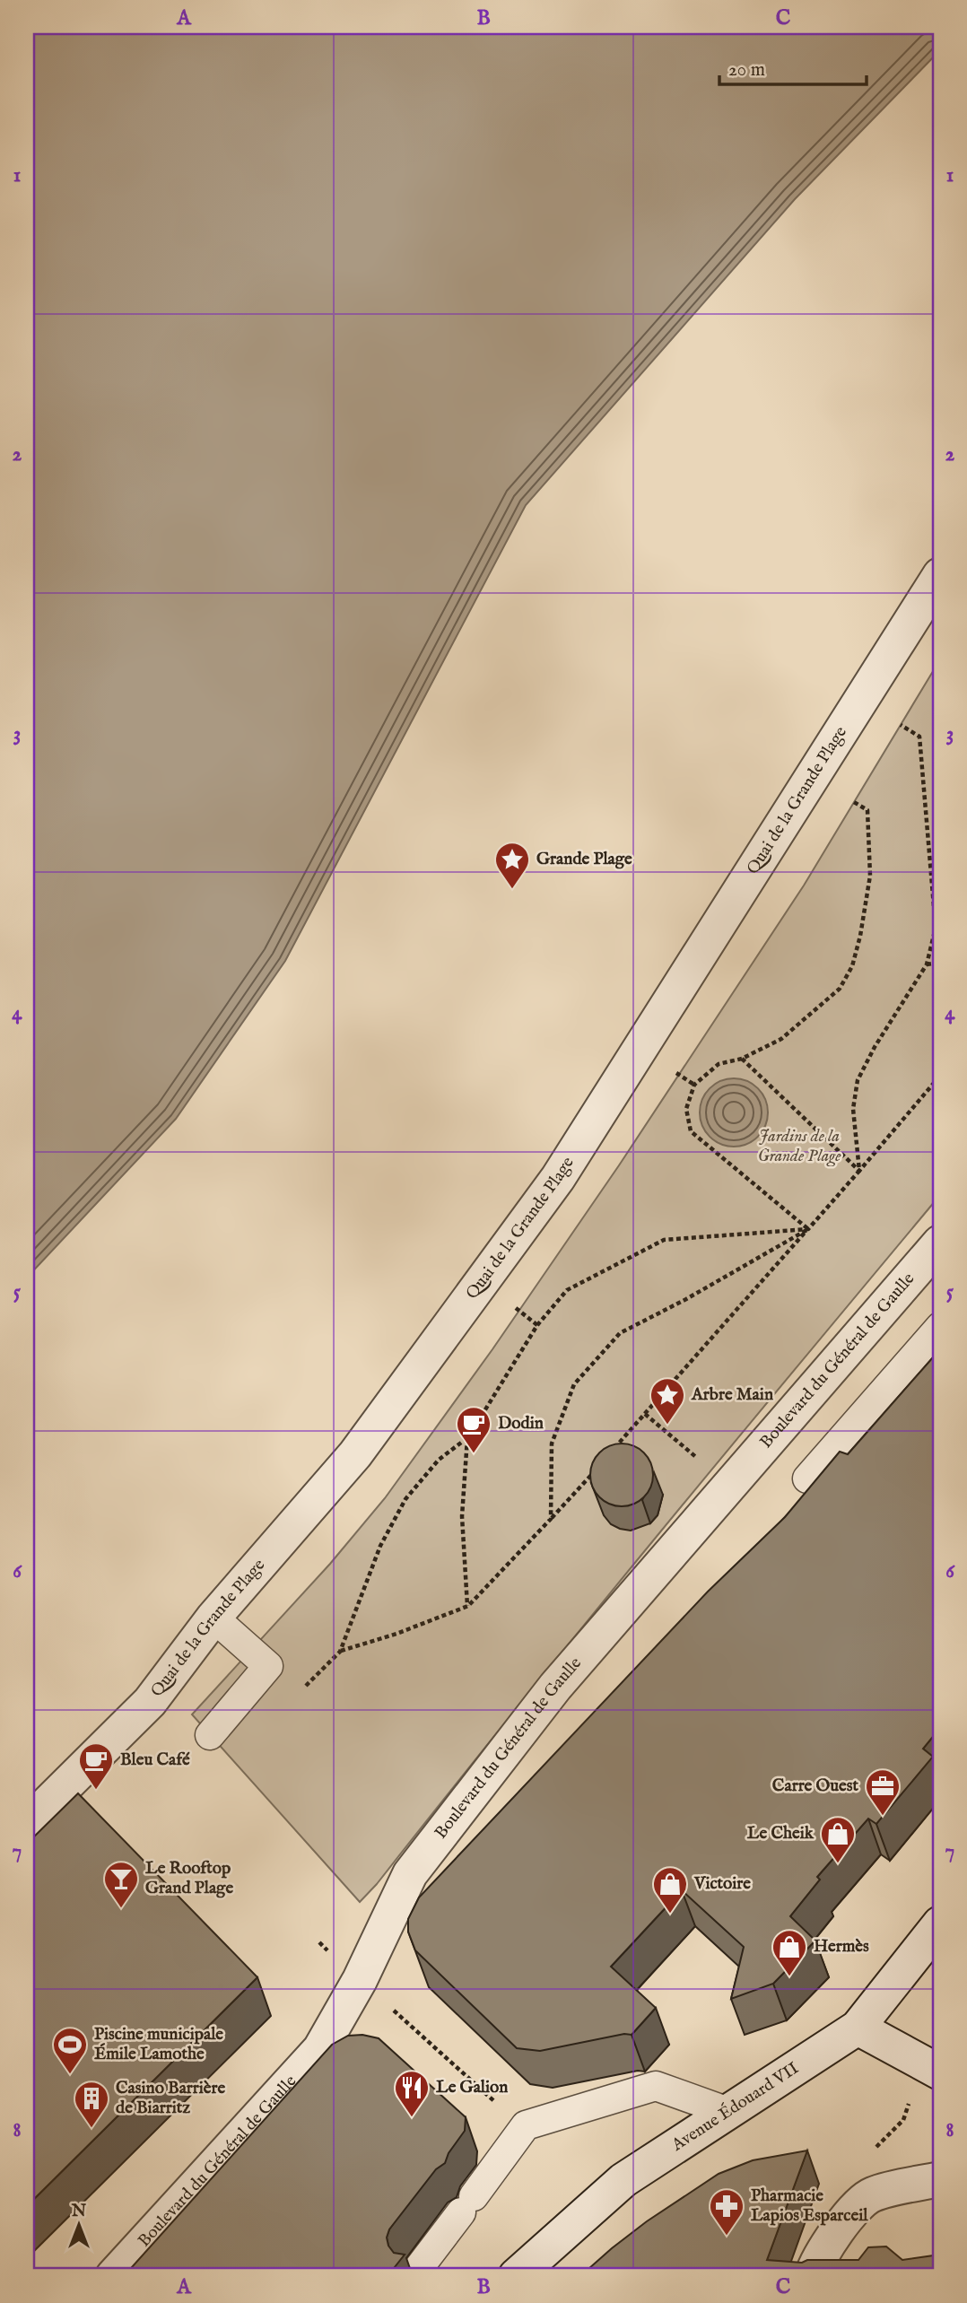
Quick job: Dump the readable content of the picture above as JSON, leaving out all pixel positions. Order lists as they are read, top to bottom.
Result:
{
  "streets": {
    "street": ["Quai de la Grande Plage", "Boulevard du Général de Gaulle", "Avenue Édouard VII"]
  },
  "parks": ["Jardins de la Grande Plage"],
  "places": {
    "place": ["Grande Plage", "Arbre Main"],
    "cafe": ["Dodin", "Bleu Café"],
    "office": ["Carre Ouest"],
    "shop": ["Le Cheik", "Victoire", "Hermès"],
    "bar": ["Le Rooftop Grand Plage"],
    "sports": ["Piscine municipale Émile Lamothe"],
    "restaurant": ["Le Galion"],
    "building": ["Casino Barrière de Biarritz"],
    "pharmacy": ["Pharmacie Lapios Esparceil"]
  },
  "scale_bar": "20 m",
  "north": "top",
  "grid": {
    "columns": ["A", "B", "C"],
    "rows": [
      "1",
      "2",
      "3",
      "4",
      "5",
      "6",
      "7",
      "8"
    ]
  }
}
